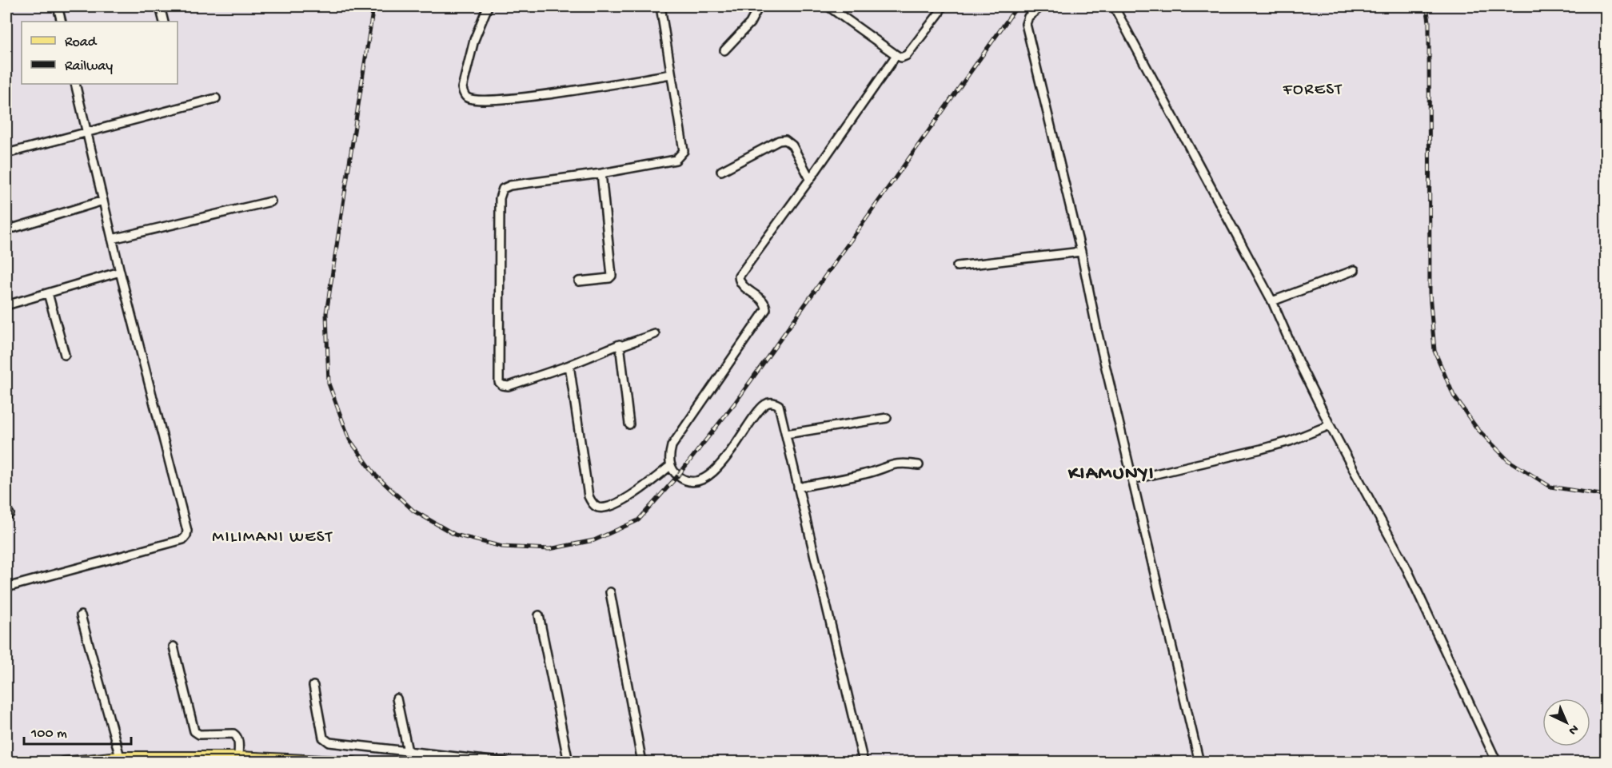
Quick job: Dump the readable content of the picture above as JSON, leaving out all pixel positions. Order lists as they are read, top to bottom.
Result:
{
  "districts": ["FOREST", "KIAMUNYI", "MILIMANI WEST"],
  "legend": ["Road", "Railway"],
  "scale_bar": "100 m",
  "north": "bottom right"
}
